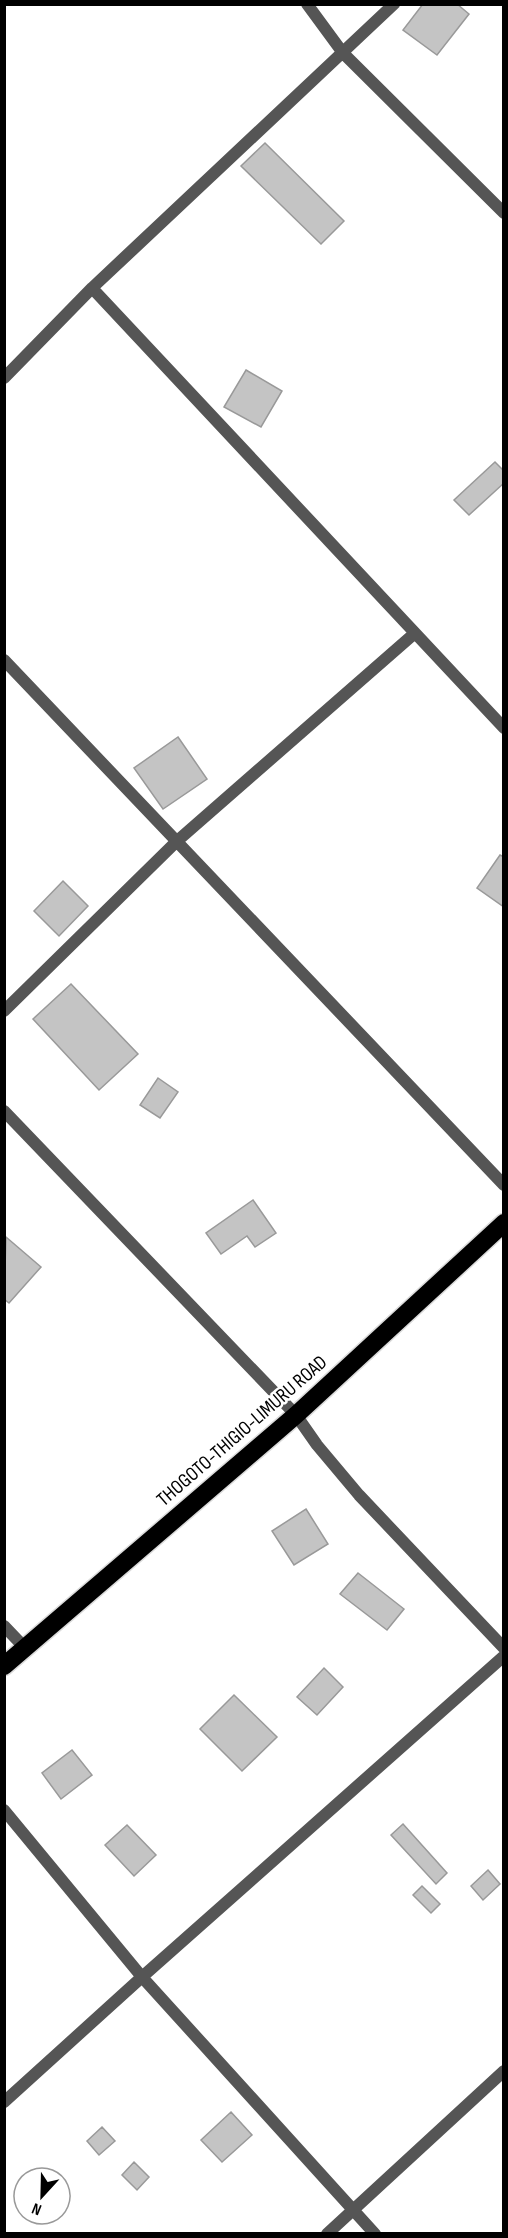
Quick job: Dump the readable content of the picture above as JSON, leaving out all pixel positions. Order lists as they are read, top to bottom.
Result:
{
  "streets": {
    "highway": ["THOGOTO-THIGIO-LIMURU ROAD"]
  },
  "north": "bottom"
}
